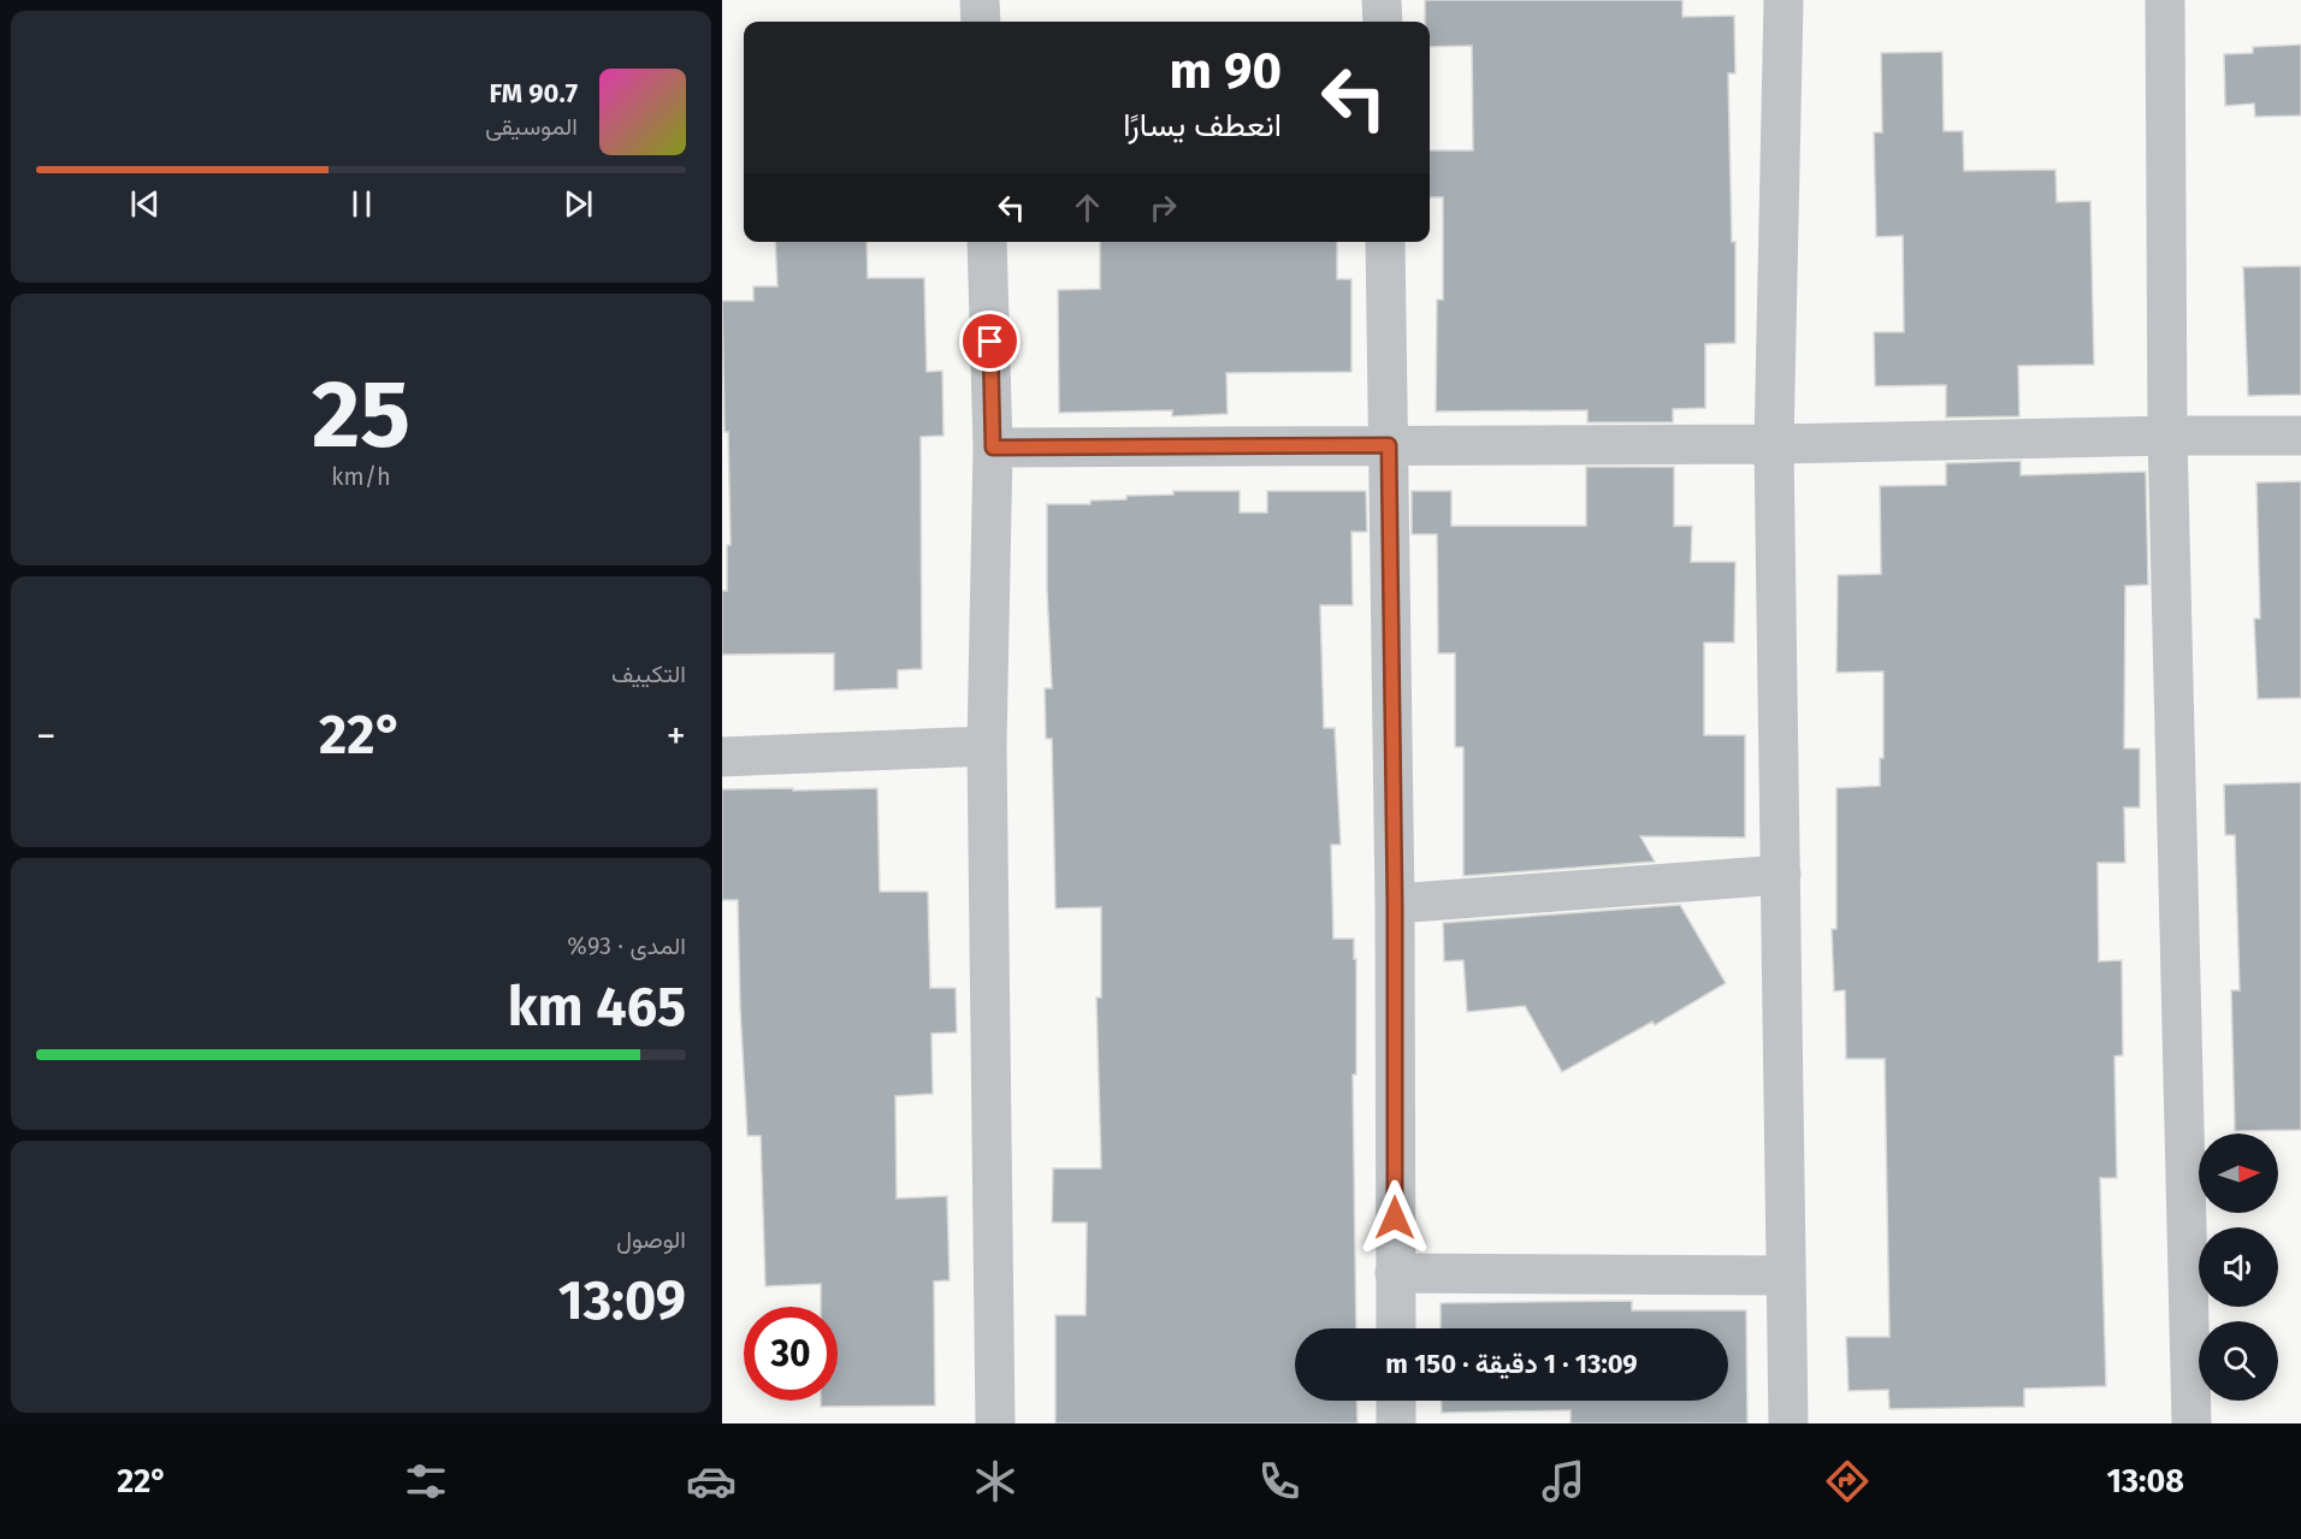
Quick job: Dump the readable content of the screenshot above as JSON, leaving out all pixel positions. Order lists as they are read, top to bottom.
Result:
{
  "north": "right",
  "page": {
    "turn": ["90 m", "انعطف يسارًا"],
    "song": ["90.7 FM", "الموسيقى"],
    "tile": [
      ["25", "km/h"],
      "التكييف",
      ["المدى · 93%", "465 km"],
      ["الوصول", "13:09"]
    ],
    "heat": ["−", "22°", "+"],
    "limit": "30",
    "trip": "13:09 · 1 دقيقة · 150 m",
    "tabs": ["13:08", "22°"]
  }
}
